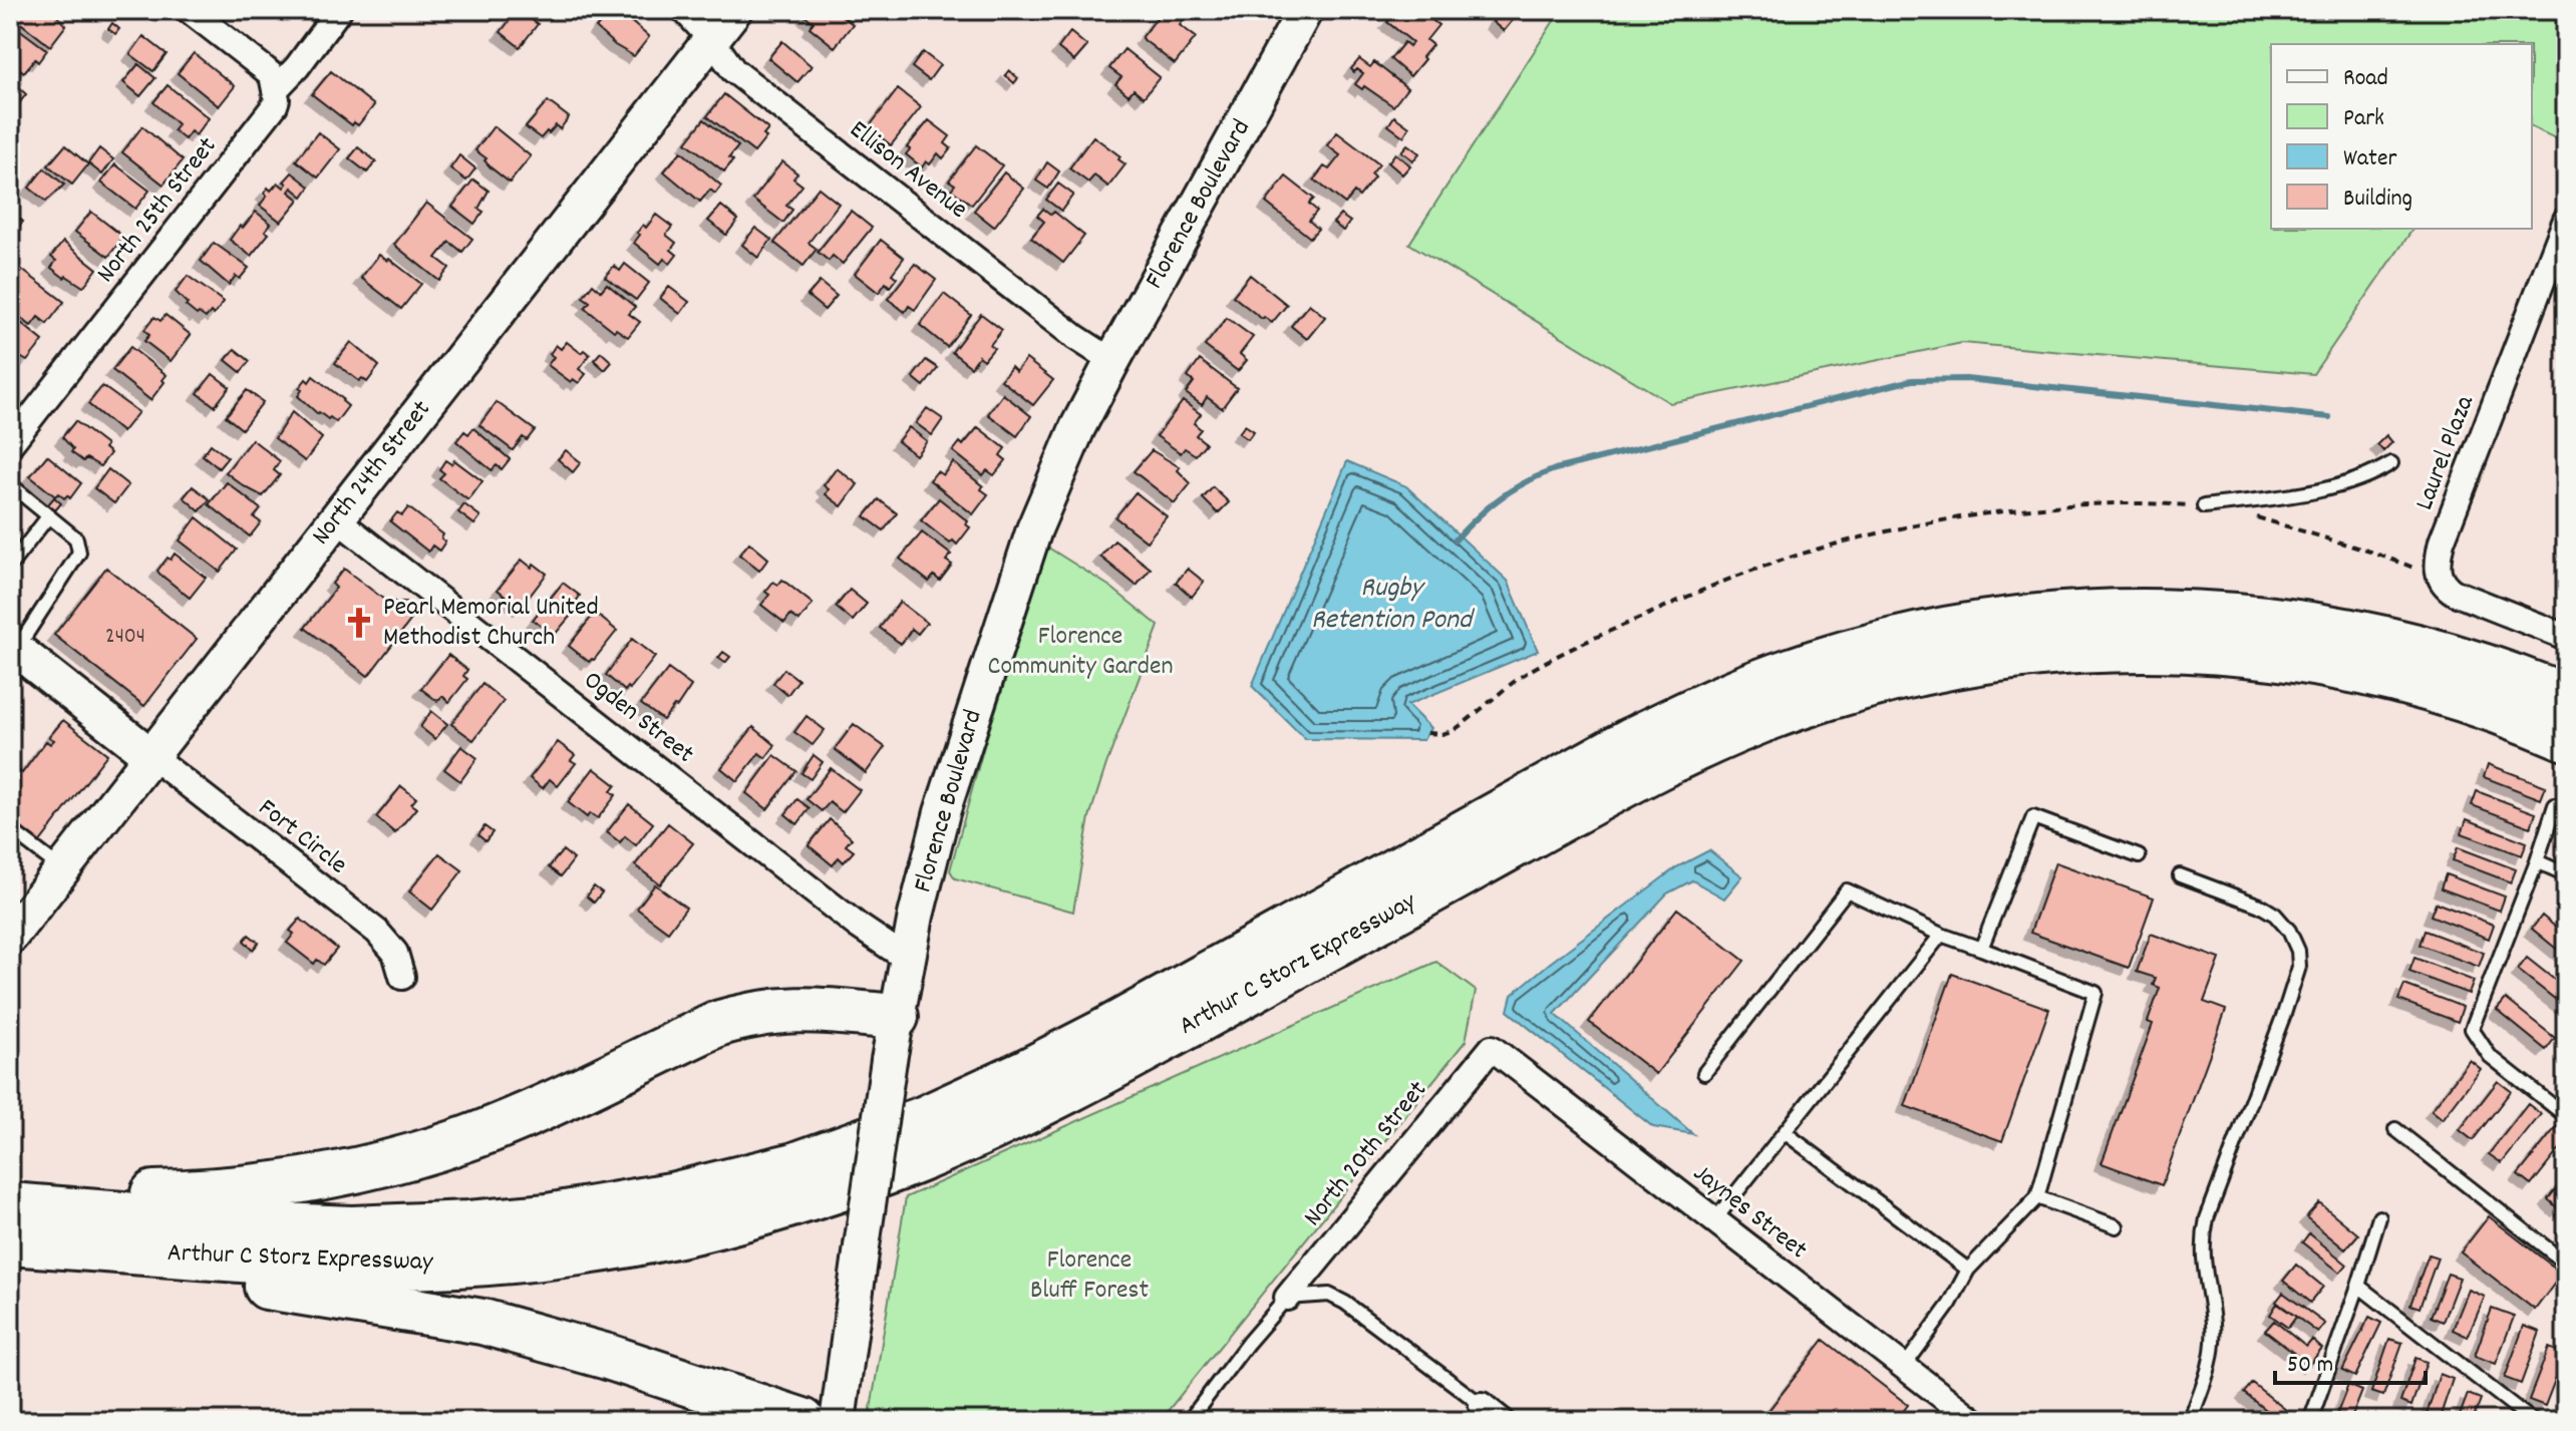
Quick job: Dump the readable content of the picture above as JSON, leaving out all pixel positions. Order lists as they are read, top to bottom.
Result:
{
  "streets": {
    "highway": ["Arthur C Storz Expressway"],
    "street": [
      "Ellison Avenue",
      "Florence Boulevard",
      "North 25th Street",
      "Laurel Plaza",
      "North 24th Street",
      "Ogden Street",
      "Fort Circle",
      "North 20th Street",
      "Jaynes Street"
    ]
  },
  "crossings": [
    ["Ellison Avenue", "Florence Boulevard"],
    ["Ellison Avenue", "North 24th Street"],
    ["Florence Boulevard", "Ogden Street"],
    ["North 24th Street", "Ogden Street"],
    ["North 24th Street", "Fort Circle"],
    ["North 20th Street", "Jaynes Street"]
  ],
  "water": ["Rugby Retention Pond"],
  "parks": ["Florence Community Garden", "Florence Bluff Forest"],
  "places": {
    "church": ["Pearl Memorial United Methodist Church"]
  },
  "house_numbers": ["2404"],
  "legend": [
    "Road",
    "Park",
    "Water",
    "Building"
  ],
  "scale_bar": "50 m"
}
